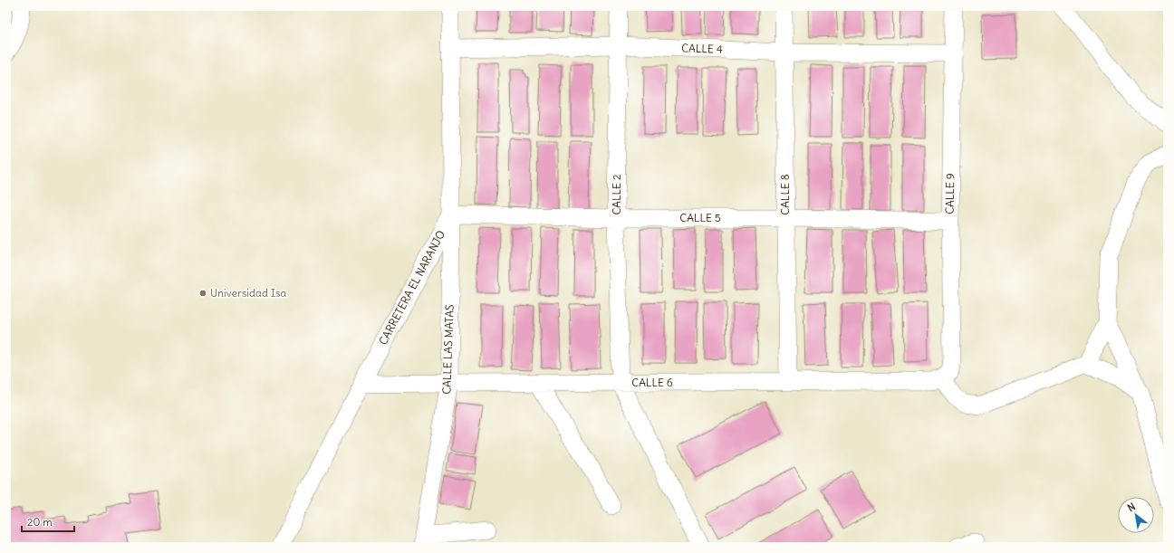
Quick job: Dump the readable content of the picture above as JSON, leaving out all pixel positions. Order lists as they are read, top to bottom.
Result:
{
  "streets": {
    "street": [
      "CALLE 4",
      "CALLE 9",
      "CALLE 2",
      "CALLE 8",
      "CALLE 5",
      "CARRETERA EL NARANJO",
      "CALLE LAS MATAS",
      "CALLE 6"
    ]
  },
  "crossings": [
    ["CALLE 4", "CALLE 9"],
    ["CALLE 4", "CALLE 2"],
    ["CALLE 4", "CALLE 8"],
    ["CALLE 4", "CARRETERA EL NARANJO"],
    ["CALLE 9", "CALLE 5"],
    ["CALLE 9", "CALLE 6"],
    ["CALLE 2", "CALLE 5"],
    ["CALLE 2", "CALLE 6"],
    ["CALLE 8", "CALLE 5"],
    ["CALLE 8", "CALLE 6"],
    ["CALLE 5", "CARRETERA EL NARANJO"],
    ["CALLE 5", "CALLE LAS MATAS"],
    ["CARRETERA EL NARANJO", "CALLE LAS MATAS"],
    ["CARRETERA EL NARANJO", "CALLE 6"],
    ["CALLE LAS MATAS", "CALLE 6"]
  ],
  "places": ["Universidad Isa"],
  "scale_bar": "20 m",
  "north": "top left"
}
